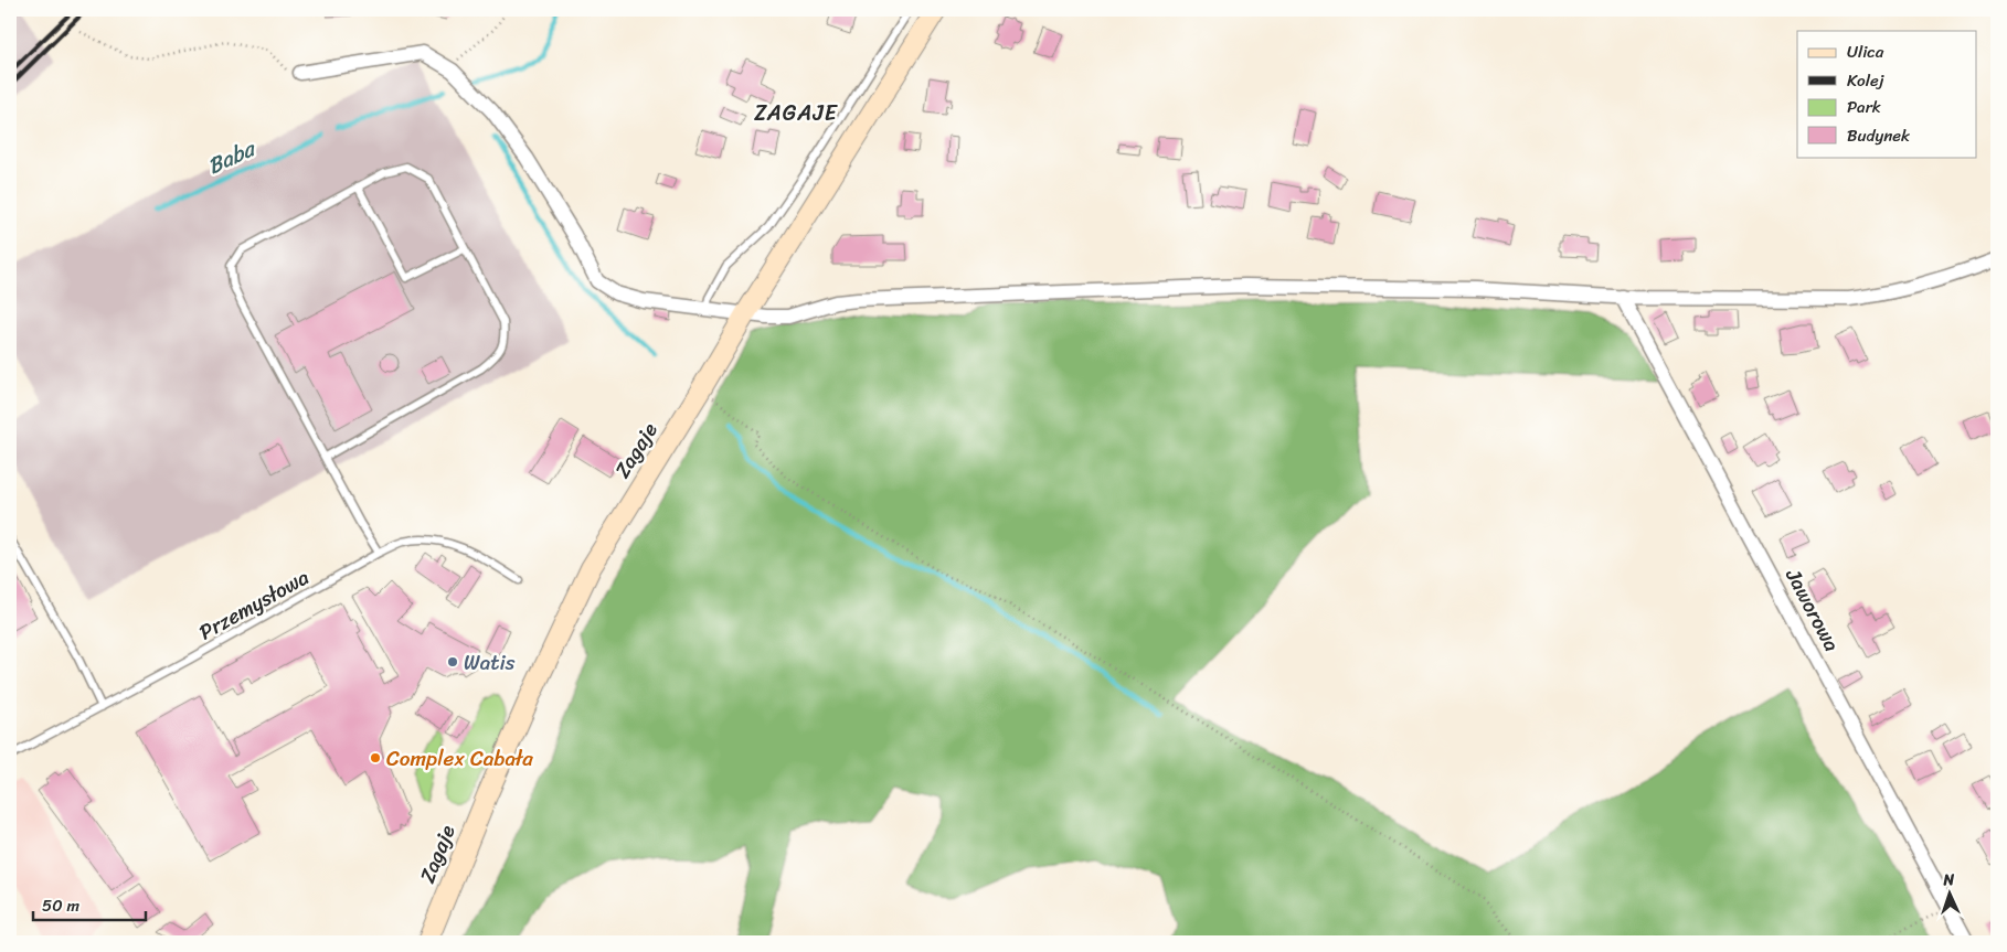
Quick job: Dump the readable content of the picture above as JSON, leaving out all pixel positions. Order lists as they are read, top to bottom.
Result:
{
  "streets": {
    "main road": ["Zagaje"],
    "street": ["Jaworowa"],
    "lane": ["Przemysłowa"]
  },
  "districts": ["ZAGAJE"],
  "water": ["Baba"],
  "places": ["Watis", "Complex Cabała"],
  "legend": [
    "Ulica",
    "Kolej",
    "Park",
    "Budynek"
  ],
  "scale_bar": "50 m",
  "north": "top"
}
